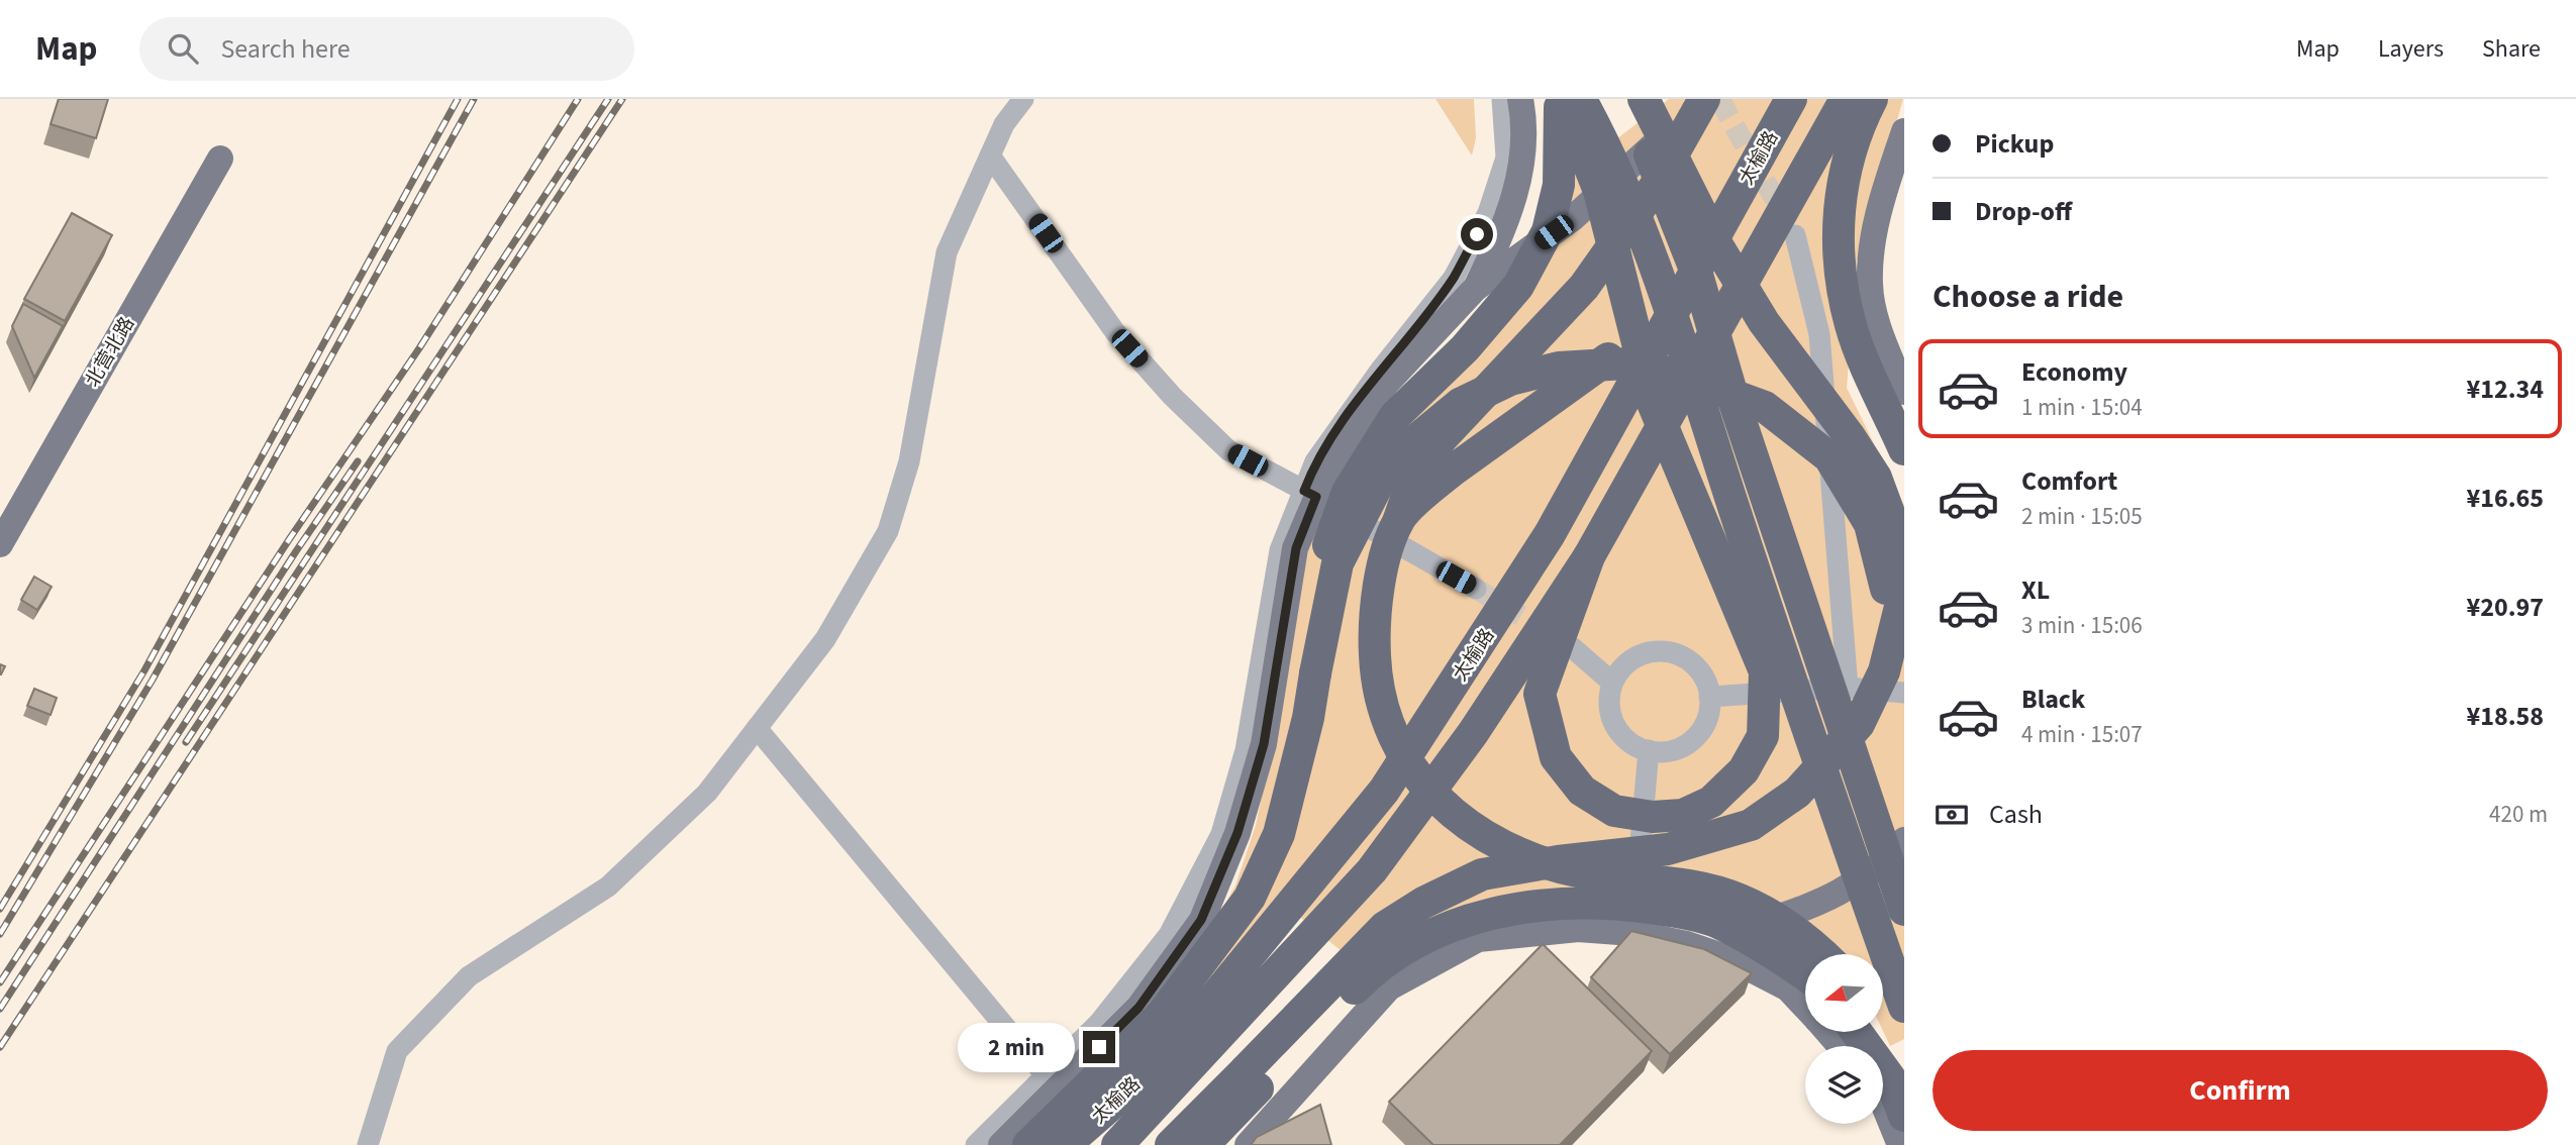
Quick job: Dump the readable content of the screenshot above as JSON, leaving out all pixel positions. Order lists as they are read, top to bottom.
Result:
{
  "streets": {
    "highway": ["太榆路"],
    "main road": ["北营北路"]
  },
  "north": "left",
  "page": {
    "header": "Map",
    "search": "Search here",
    "nav": ["Map", "Layers", "Share"],
    "banner": ["Pickup", "Drop-off"],
    "heading": "Choose a ride",
    "list": [
      {
        "name": "Economy",
        "note": "1 min · 15:04",
        "value": "¥12.34"
      },
      {
        "name": "Comfort",
        "note": "2 min · 15:05",
        "value": "¥16.65"
      },
      {
        "name": "XL",
        "note": "3 min · 15:06",
        "value": "¥20.97"
      },
      {
        "name": "Black",
        "note": "4 min · 15:07",
        "value": "¥18.58"
      }
    ],
    "pay": ["Cash", "420 m"],
    "bubble": "2 min",
    "buttons": "Confirm"
  }
}
